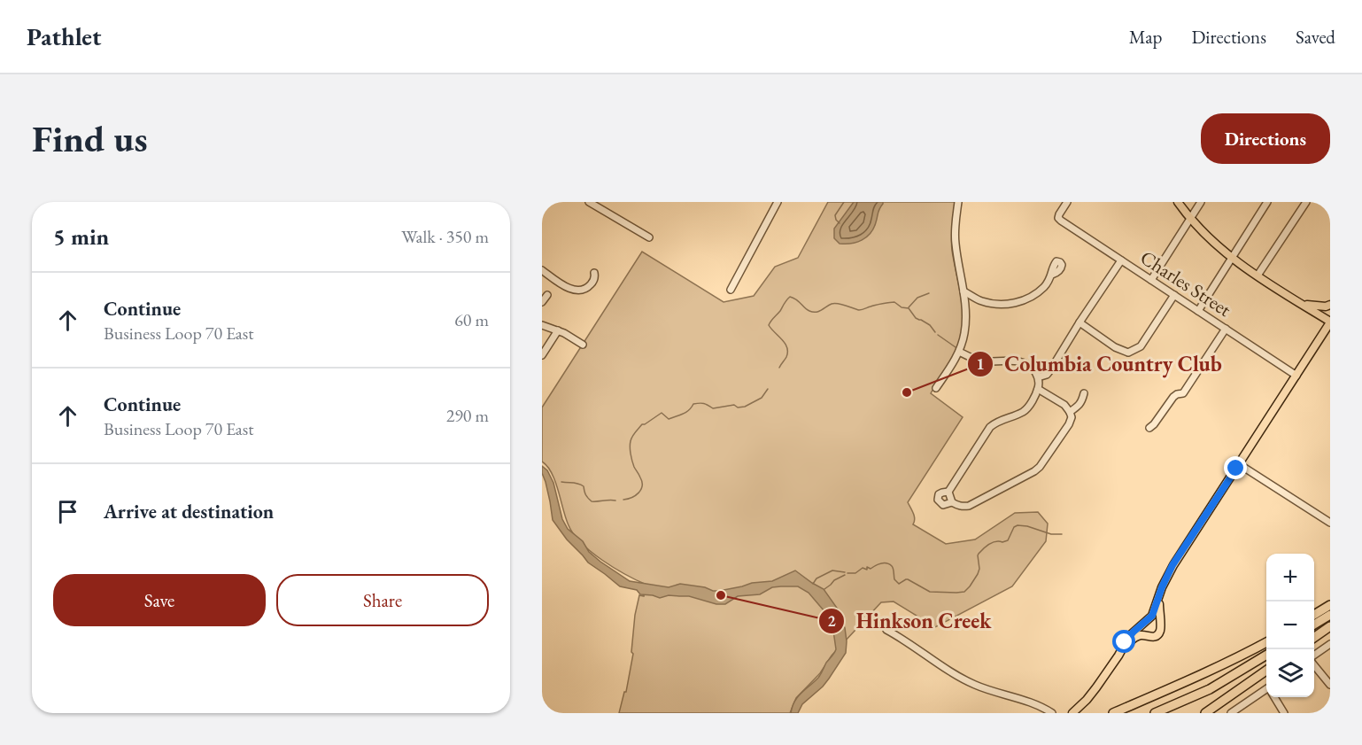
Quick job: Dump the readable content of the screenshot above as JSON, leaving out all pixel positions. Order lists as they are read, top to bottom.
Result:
{
  "streets": {
    "street": ["Charles Street"]
  },
  "places": ["Columbia Country Club", "Hinkson Creek"],
  "page": {
    "header": "Pathlet",
    "nav": ["Map", "Directions", "Saved"],
    "buttons": [
      "Directions",
      ["Save", "Share"]
    ],
    "title": "Find us",
    "heading": ["5 min", "Walk · 350 m"],
    "list": [
      ["Continue", "Business Loop 70 East", "60 m"],
      ["Continue", "Business Loop 70 East", "290 m"],
      "Arrive at destination"
    ],
    "map_buttons": ["+", "−"]
  }
}
